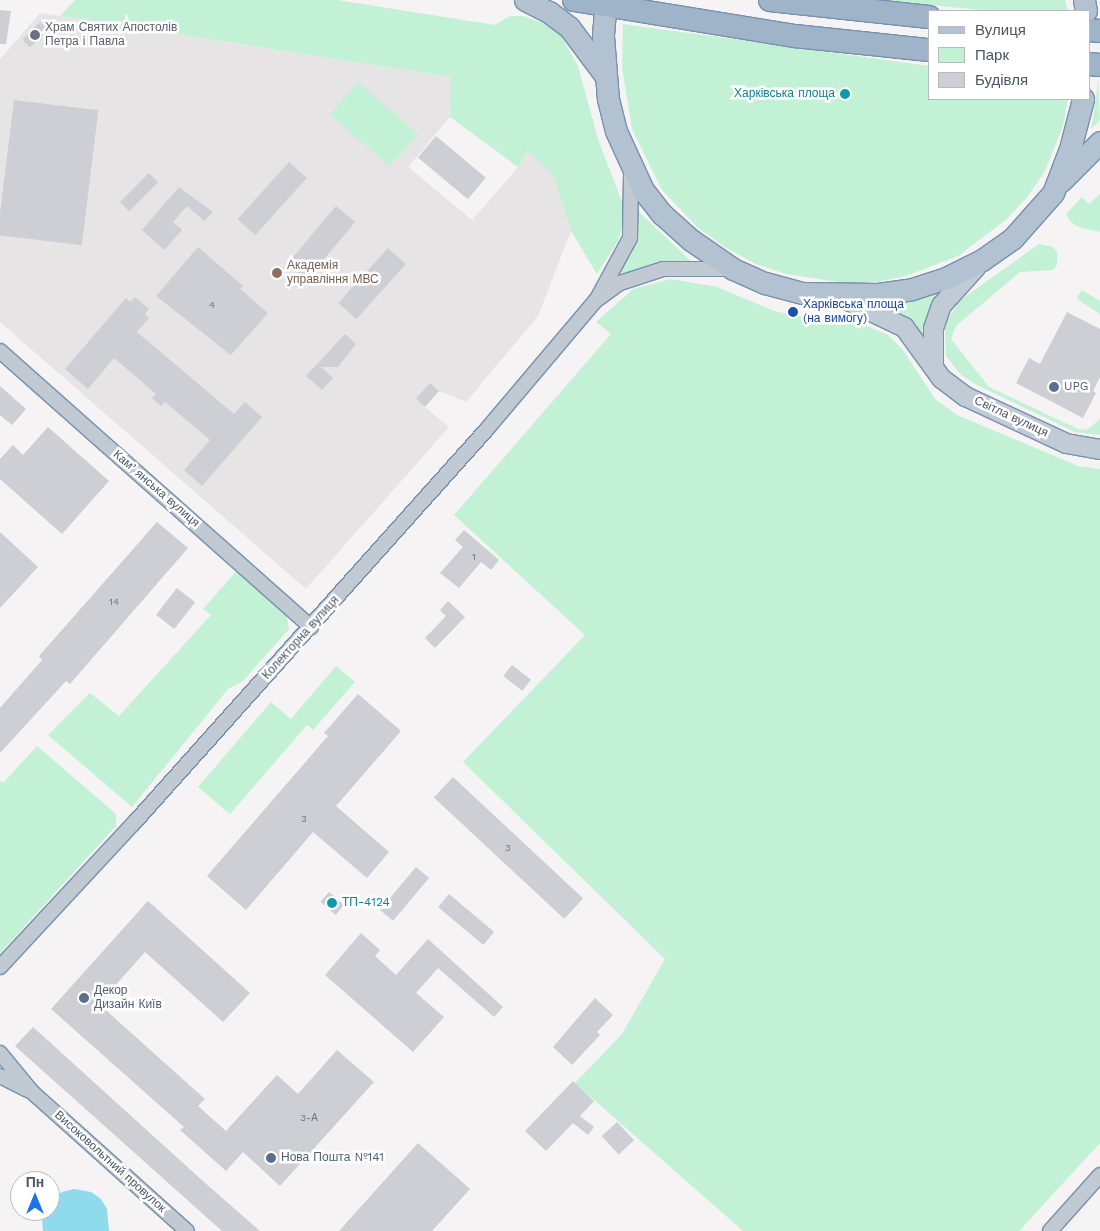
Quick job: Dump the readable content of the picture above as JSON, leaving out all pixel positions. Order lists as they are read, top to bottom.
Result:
{
  "streets": {
    "main road": ["Світла вулиця"],
    "street": ["Камʼянська вулиця", "Колекторна вулиця", "Високовольтний провулок"]
  },
  "crossings": [
    ["Камʼянська вулиця", "Колекторна вулиця"]
  ],
  "places": [
    "Храм Святих Апостолів Петра і Павла",
    "Харківська площа",
    "Академія управління МВС",
    "Харківська площа (на вимогу)",
    "UPG",
    "ТП-4124",
    "Декор Дизайн Київ",
    "Нова Пошта №141"
  ],
  "house_numbers": [
    "4",
    "1",
    "14",
    "3",
    "3",
    "3-А"
  ],
  "legend": ["Вулиця", "Парк", "Будівля"],
  "north": "top"
}
